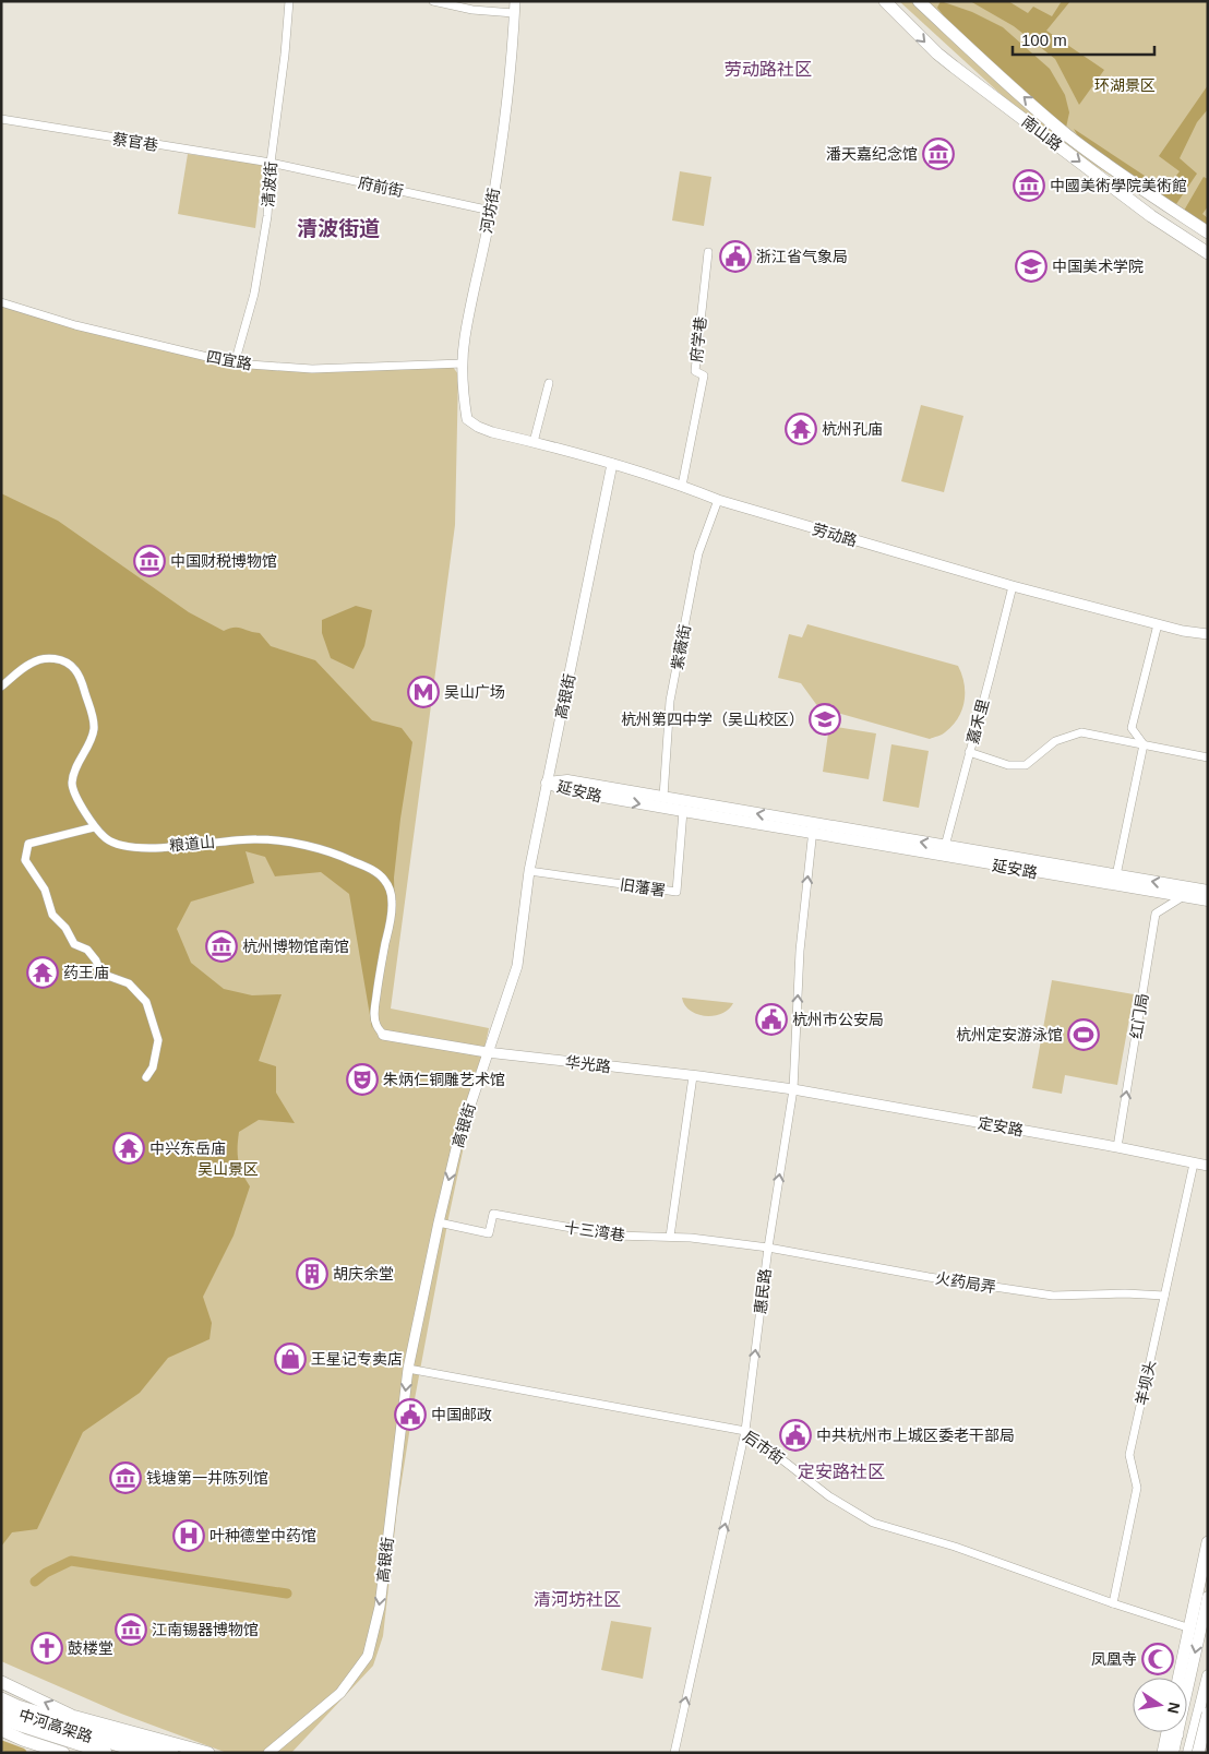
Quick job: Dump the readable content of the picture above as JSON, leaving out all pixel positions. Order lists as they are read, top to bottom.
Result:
{
  "streets": {
    "main road": ["南山路", "延安路", "中河高架路"],
    "street": [
      "蔡官巷",
      "清波街",
      "府前街",
      "河坊街",
      "府学巷",
      "四宜路",
      "劳动路",
      "紫薇街",
      "高银街",
      "嘉禾里",
      "粮道山",
      "旧藩署",
      "红门局",
      "华光路",
      "定安路",
      "十三湾巷",
      "火药局弄",
      "惠民路",
      "羊坝头",
      "后市街"
    ]
  },
  "crossings": [
    ["蔡官巷", "清波街"],
    ["蔡官巷", "府前街"],
    ["清波街", "府前街"],
    ["清波街", "四宜路"],
    ["府前街", "河坊街"],
    ["河坊街", "四宜路"],
    ["河坊街", "劳动路"],
    ["府学巷", "劳动路"],
    ["劳动路", "紫薇街"],
    ["劳动路", "高银街"],
    ["劳动路", "嘉禾里"],
    ["紫薇街", "延安路"],
    ["高银街", "延安路"],
    ["高银街", "旧藩署"],
    ["高银街", "华光路"],
    ["高银街", "十三湾巷"],
    ["高银街", "后市街"],
    ["嘉禾里", "延安路"],
    ["延安路", "旧藩署"],
    ["延安路", "红门局"],
    ["延安路", "惠民路"],
    ["粮道山", "华光路"],
    ["红门局", "定安路"],
    ["华光路", "定安路"],
    ["华光路", "惠民路"],
    ["定安路", "惠民路"],
    ["定安路", "羊坝头"],
    ["十三湾巷", "火药局弄"],
    ["十三湾巷", "惠民路"],
    ["火药局弄", "惠民路"],
    ["火药局弄", "羊坝头"],
    ["惠民路", "后市街"],
    ["羊坝头", "后市街"]
  ],
  "one_way": ["高银街", "红门局", "惠民路"],
  "districts": [
    "劳动路社区",
    "清波街道",
    "定安路社区",
    "清河坊社区"
  ],
  "parks": ["环湖景区", "吴山景区"],
  "places": {
    "museum": [
      "潘天嘉纪念馆",
      "中國美術學院美術館",
      "中国财税博物馆",
      "杭州博物馆南馆",
      "钱塘第一井陈列馆",
      "江南锡器博物馆"
    ],
    "public building": [
      "浙江省气象局",
      "杭州市公安局",
      "中国邮政",
      "中共杭州市上城区委老干部局"
    ],
    "school or university": ["中国美术学院", "杭州第四中学（吴山校区）"],
    "temple": ["杭州孔庙", "药王庙", "中兴东岳庙"],
    "metro station": ["吴山广场"],
    "sports": ["杭州定安游泳馆"],
    "theatre": ["朱炳仁铜雕艺术馆"],
    "building": ["胡庆余堂"],
    "shop": ["王星记专卖店"],
    "hospital": ["叶种德堂中药馆"],
    "church": ["鼓楼堂"],
    "mosque": ["凤凰寺"]
  },
  "scale_bar": "100 m",
  "north": "right"
}
